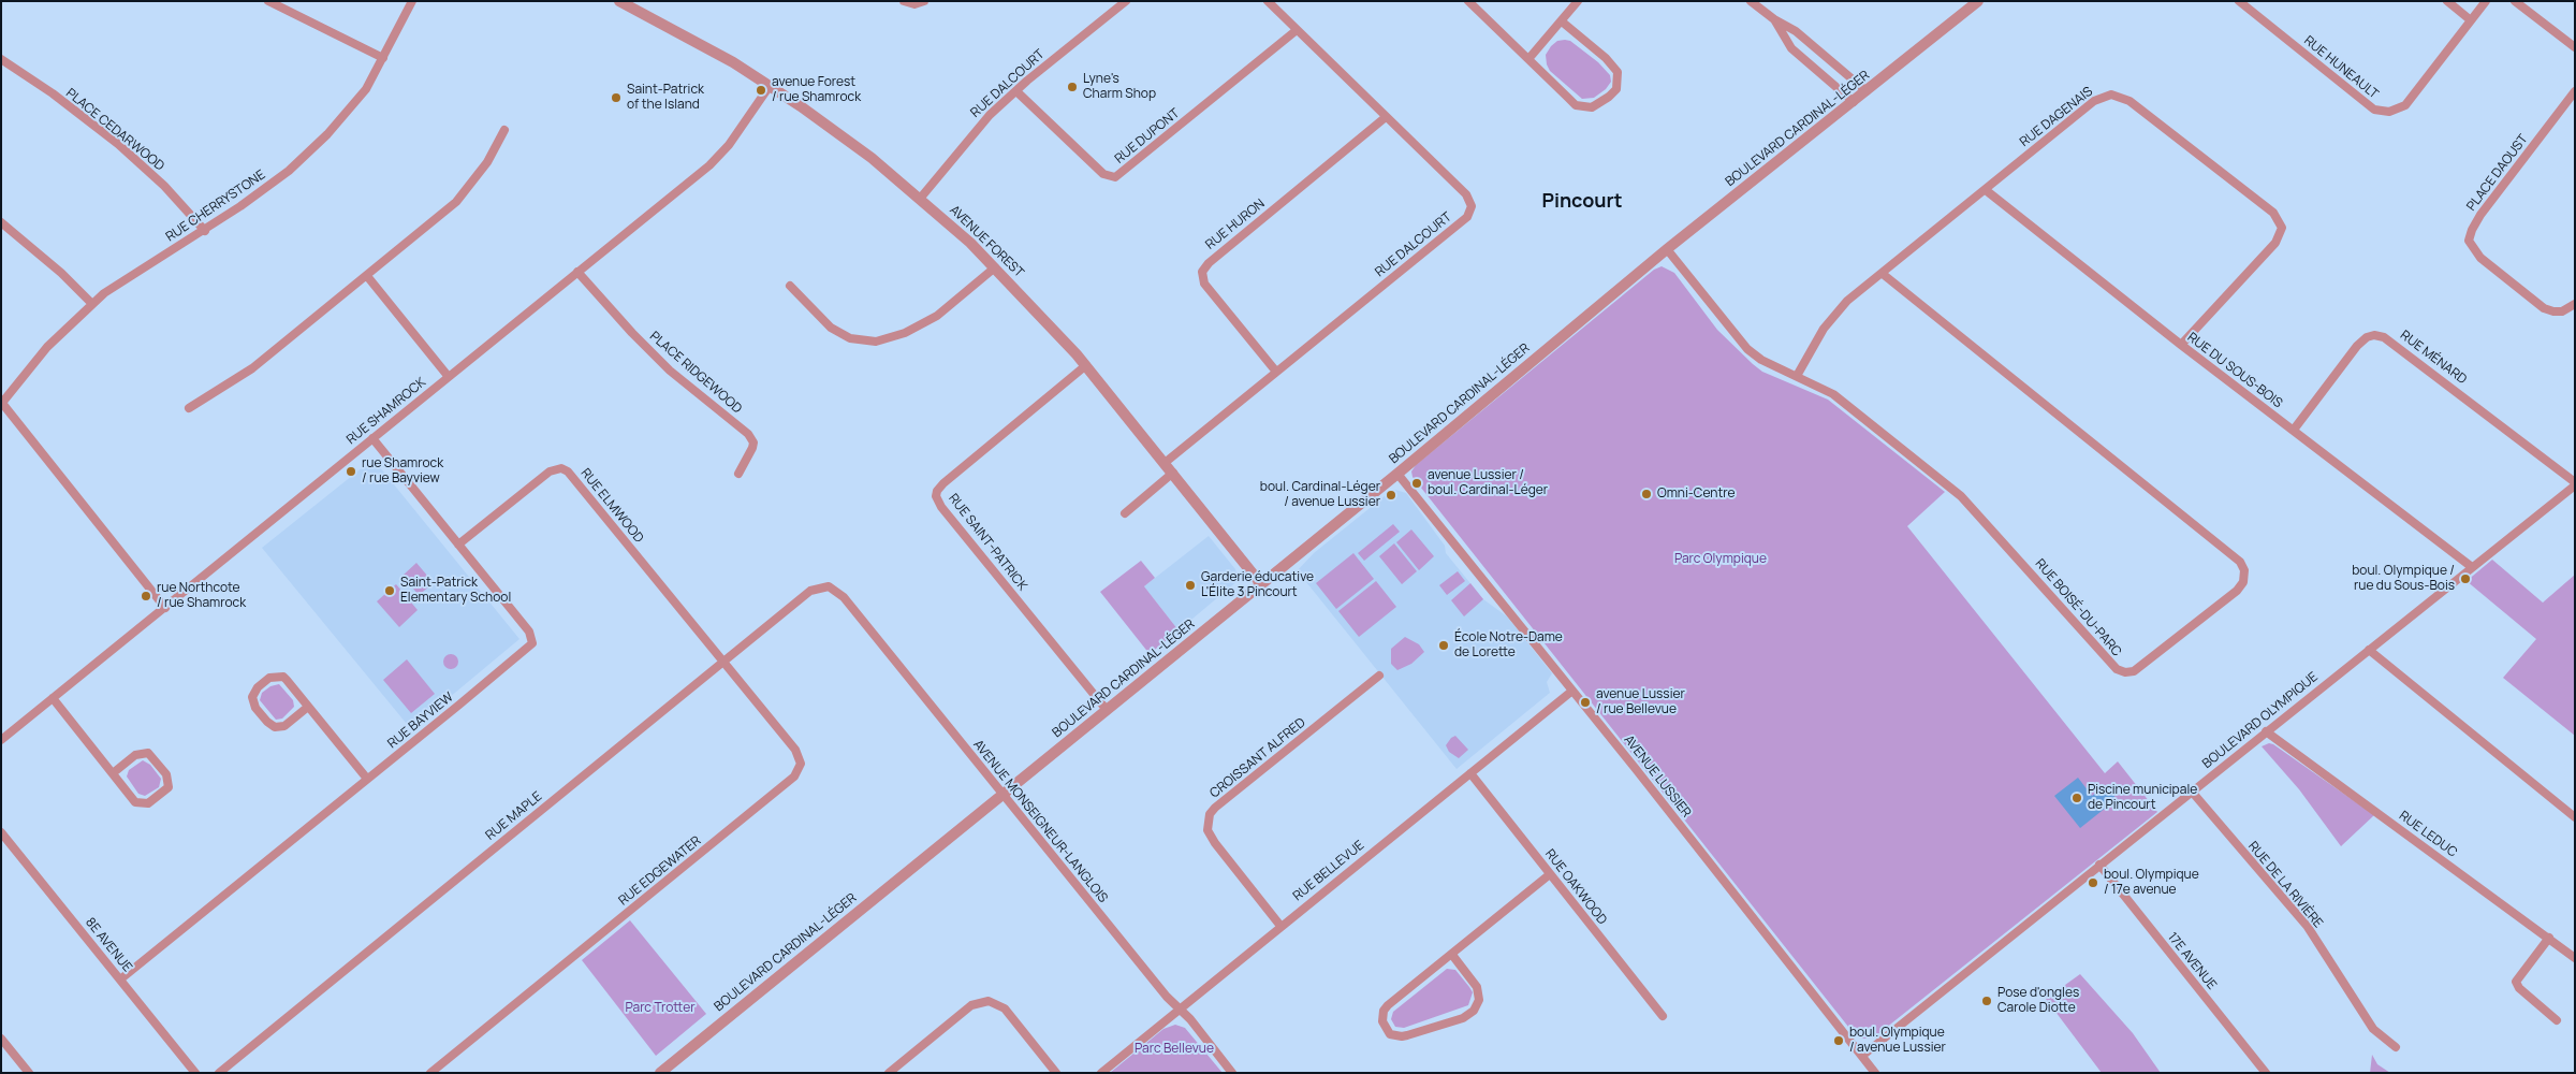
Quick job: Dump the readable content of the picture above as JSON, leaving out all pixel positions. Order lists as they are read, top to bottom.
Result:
{
  "streets": {
    "street": [
      "RUE HUNEAULT",
      "RUE DALCOURT",
      "RUE DAGENAIS",
      "BOULEVARD CARDINAL-LÉGER",
      "PLACE CEDARWOOD",
      "RUE DUPONT",
      "PLACE DAOUST",
      "RUE CHERRYSTONE",
      "RUE HURON",
      "AVENUE FOREST",
      "RUE MÉNARD",
      "RUE DU SOUS-BOIS",
      "PLACE RIDGEWOOD",
      "RUE SHAMROCK",
      "RUE ELMWOOD",
      "RUE SAINT-PATRICK",
      "RUE BOISÉ-DU-PARC",
      "RUE BAYVIEW",
      "BOULEVARD OLYMPIQUE",
      "CROISSANT ALFRED",
      "AVENUE LUSSIER",
      "RUE MAPLE",
      "AVENUE MONSEIGNEUR-LANGLOIS",
      "RUE LEDUC",
      "RUE EDGEWATER",
      "RUE BELLEVUE",
      "RUE DE LA RIVIÈRE",
      "RUE OAKWOOD",
      "8E AVENUE",
      "17E AVENUE"
    ]
  },
  "crossings": [
    ["RUE DALCOURT", "RUE DUPONT"],
    ["RUE DALCOURT", "RUE HURON"],
    ["RUE DALCOURT", "AVENUE FOREST"],
    ["RUE DAGENAIS", "RUE DU SOUS-BOIS"],
    ["RUE DAGENAIS", "RUE BOISÉ-DU-PARC"],
    ["BOULEVARD CARDINAL-LÉGER", "AVENUE FOREST"],
    ["BOULEVARD CARDINAL-LÉGER", "RUE SAINT-PATRICK"],
    ["BOULEVARD CARDINAL-LÉGER", "RUE BOISÉ-DU-PARC"],
    ["BOULEVARD CARDINAL-LÉGER", "AVENUE LUSSIER"],
    ["BOULEVARD CARDINAL-LÉGER", "AVENUE MONSEIGNEUR-LANGLOIS"],
    ["PLACE CEDARWOOD", "RUE CHERRYSTONE"],
    ["AVENUE FOREST", "RUE SHAMROCK"],
    ["AVENUE FOREST", "RUE SAINT-PATRICK"],
    ["RUE MÉNARD", "RUE DU SOUS-BOIS"],
    ["RUE MÉNARD", "BOULEVARD OLYMPIQUE"],
    ["RUE DU SOUS-BOIS", "BOULEVARD OLYMPIQUE"],
    ["PLACE RIDGEWOOD", "RUE SHAMROCK"],
    ["RUE SHAMROCK", "RUE BAYVIEW"],
    ["RUE ELMWOOD", "RUE BAYVIEW"],
    ["RUE ELMWOOD", "RUE MAPLE"],
    ["RUE ELMWOOD", "RUE EDGEWATER"],
    ["RUE BAYVIEW", "8E AVENUE"],
    ["BOULEVARD OLYMPIQUE", "AVENUE LUSSIER"],
    ["BOULEVARD OLYMPIQUE", "RUE LEDUC"],
    ["BOULEVARD OLYMPIQUE", "RUE DE LA RIVIÈRE"],
    ["BOULEVARD OLYMPIQUE", "17E AVENUE"],
    ["CROISSANT ALFRED", "RUE BELLEVUE"],
    ["AVENUE LUSSIER", "RUE BELLEVUE"],
    ["RUE MAPLE", "AVENUE MONSEIGNEUR-LANGLOIS"],
    ["RUE MAPLE", "RUE EDGEWATER"],
    ["AVENUE MONSEIGNEUR-LANGLOIS", "RUE BELLEVUE"],
    ["RUE BELLEVUE", "RUE OAKWOOD"]
  ],
  "districts": ["Pincourt"],
  "parks": ["Parc Olympique", "Parc Trotter", "Parc Bellevue"],
  "places": [
    "Lyne's Charm Shop",
    "avenue Forest / rue Shamrock",
    "Saint-Patrick of the Island",
    "rue Shamrock / rue Bayview",
    "avenue Lussier / boul. Cardinal-Léger",
    "Omni-Centre",
    "boul. Cardinal-Léger / avenue Lussier",
    "boul. Olympique / rue du Sous-Bois",
    "Garderie éducative L'Élite 3 Pincourt",
    "Saint-Patrick Elementary School",
    "rue Northcote / rue Shamrock",
    "École Notre-Dame de Lorette",
    "avenue Lussier / rue Bellevue",
    "Piscine municipale de Pincourt",
    "boul. Olympique / 17e avenue",
    "Pose d'ongles Carole Diotte",
    "boul. Olympique / avenue Lussier"
  ]
}
